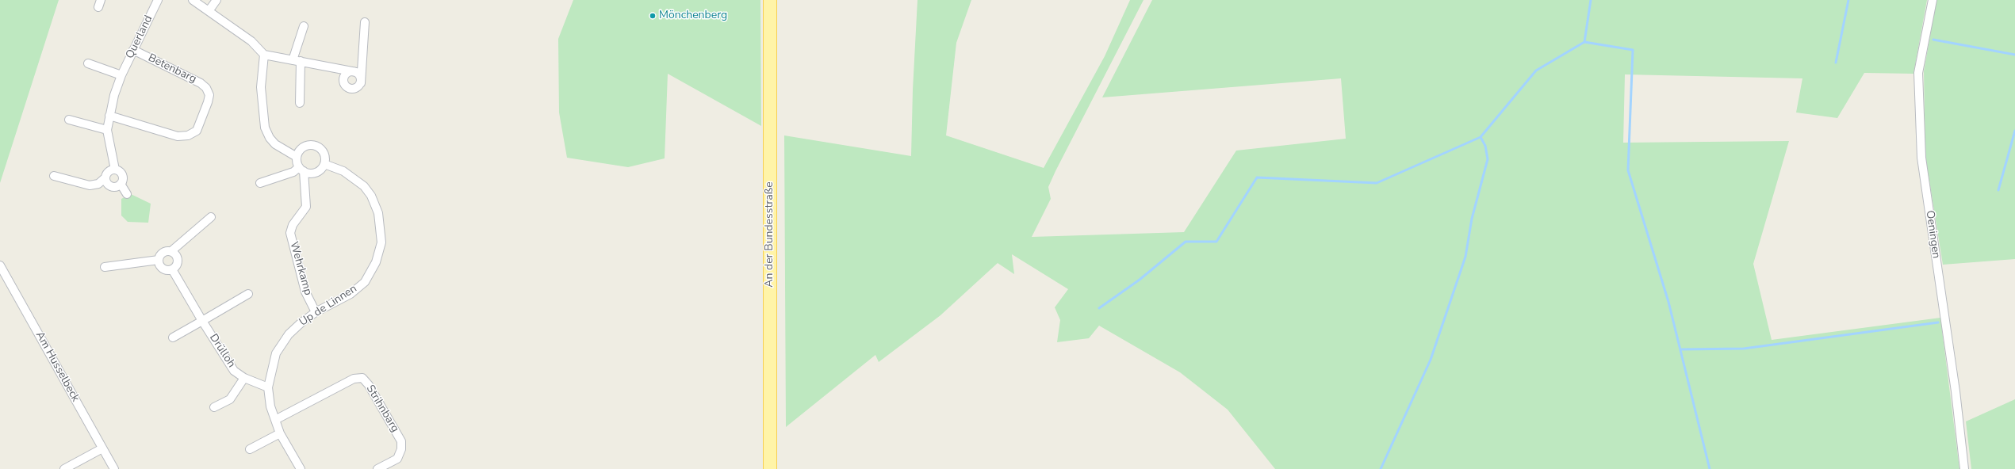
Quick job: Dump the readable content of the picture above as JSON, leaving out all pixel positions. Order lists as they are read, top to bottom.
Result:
{
  "streets": {
    "main road": ["An der Bundesstraße"],
    "street": [
      "Querland",
      "Betenbarg",
      "Oeningen",
      "Wehrkamp",
      "Up de Linnen",
      "Drülloh",
      "Am Husselbeck",
      "Strihnbarg"
    ]
  },
  "crossings": [
    ["Querland", "Betenbarg"],
    ["Wehrkamp", "Up de Linnen"],
    ["Up de Linnen", "Drülloh"],
    ["Up de Linnen", "Strihnbarg"]
  ],
  "places": ["Mönchenberg"]
}
